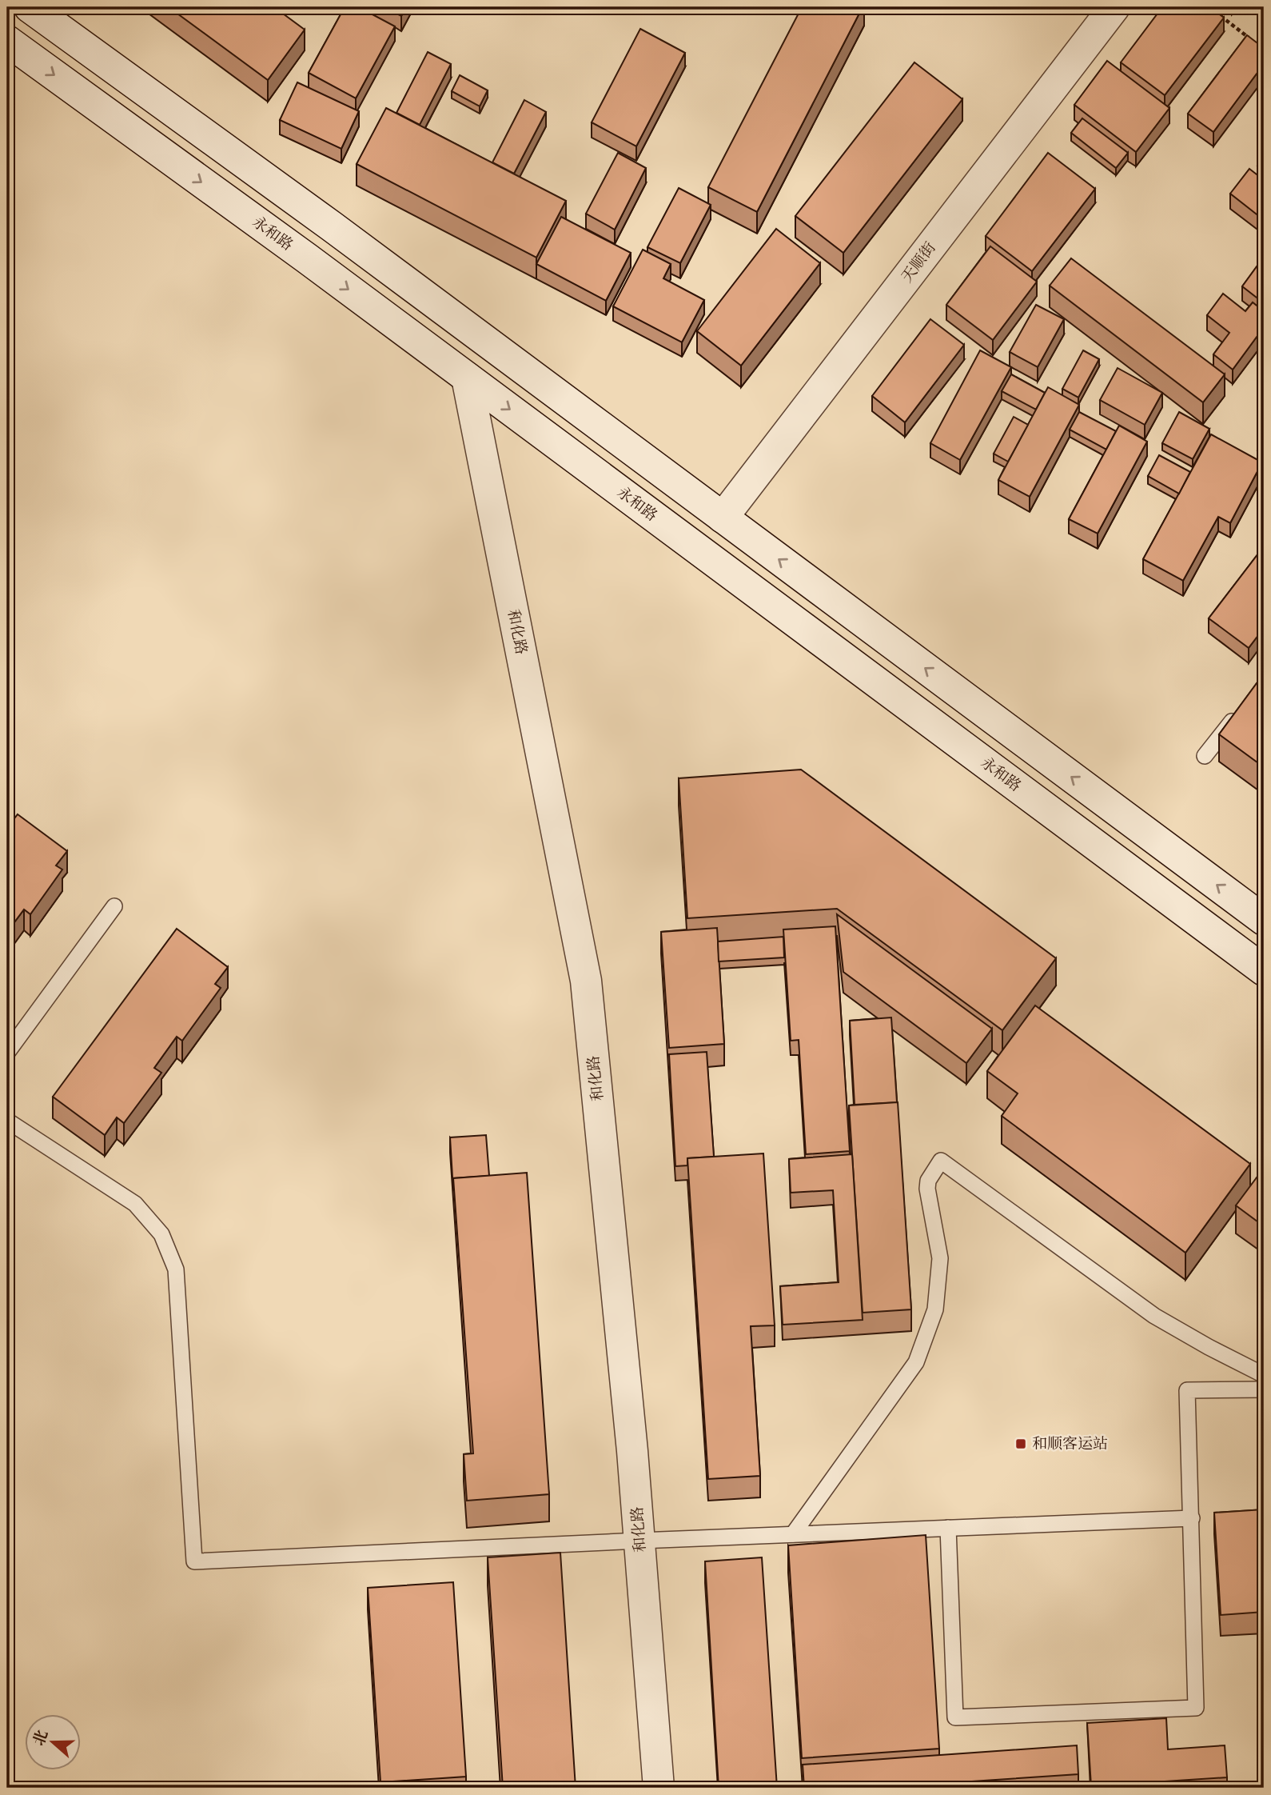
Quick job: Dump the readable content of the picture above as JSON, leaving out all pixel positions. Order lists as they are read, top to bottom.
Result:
{
  "streets": {
    "main road": ["永和路", "天顺街", "和化路"]
  },
  "crossings": [
    ["永和路", "和化路"]
  ],
  "places": {
    "transit": ["和顺客运站"]
  },
  "north": "left"
}
